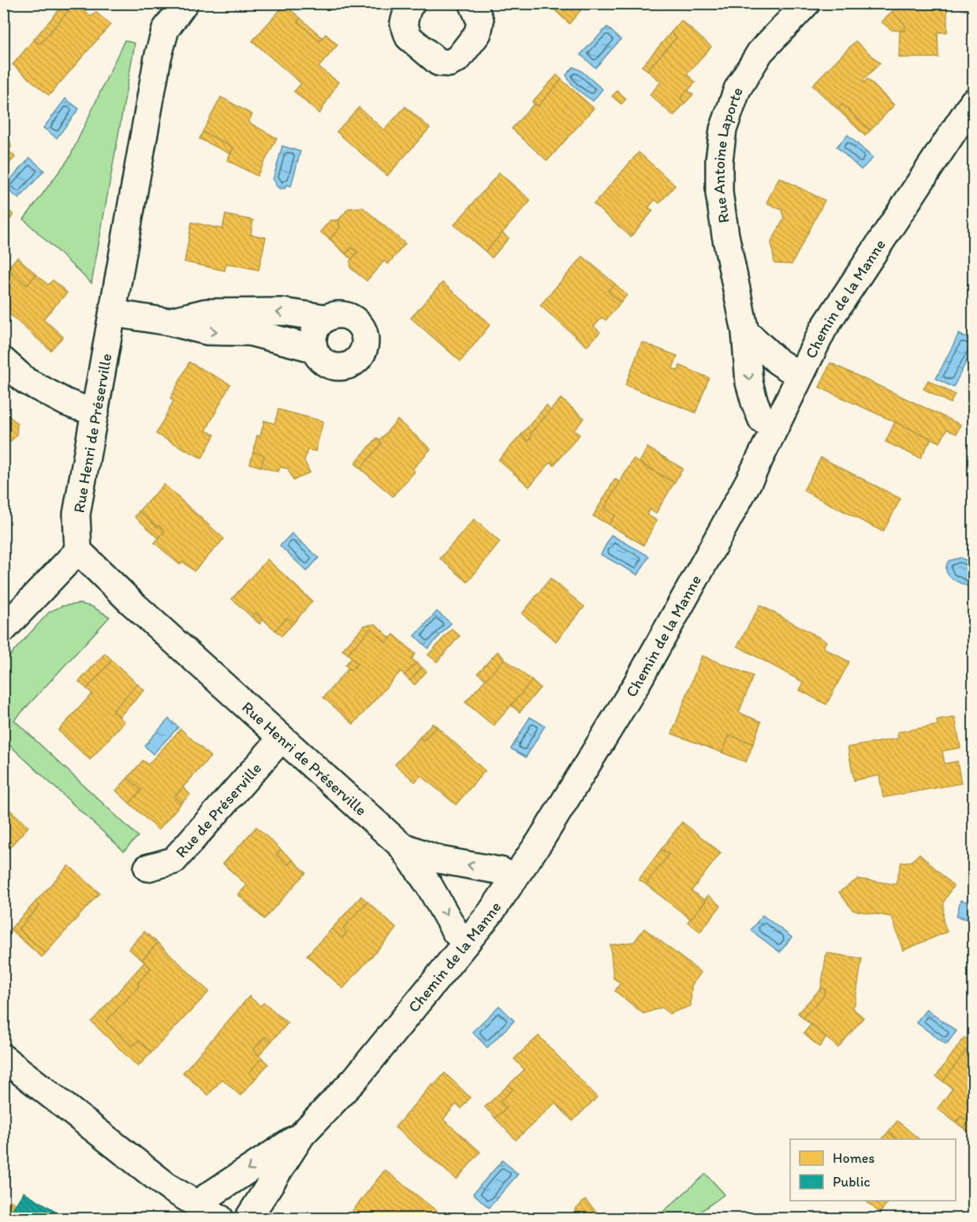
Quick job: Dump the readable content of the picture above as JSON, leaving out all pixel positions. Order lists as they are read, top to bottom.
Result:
{
  "streets": {
    "street": [
      "Rue Antoine Laporte",
      "Chemin de la Manne",
      "Rue Henri de Préserville",
      "Rue de Préserville"
    ]
  },
  "crossings": [
    ["Rue Antoine Laporte", "Chemin de la Manne"],
    ["Chemin de la Manne", "Rue Henri de Préserville"],
    ["Rue Henri de Préserville", "Rue de Préserville"]
  ],
  "legend": ["Homes", "Public"]
}
